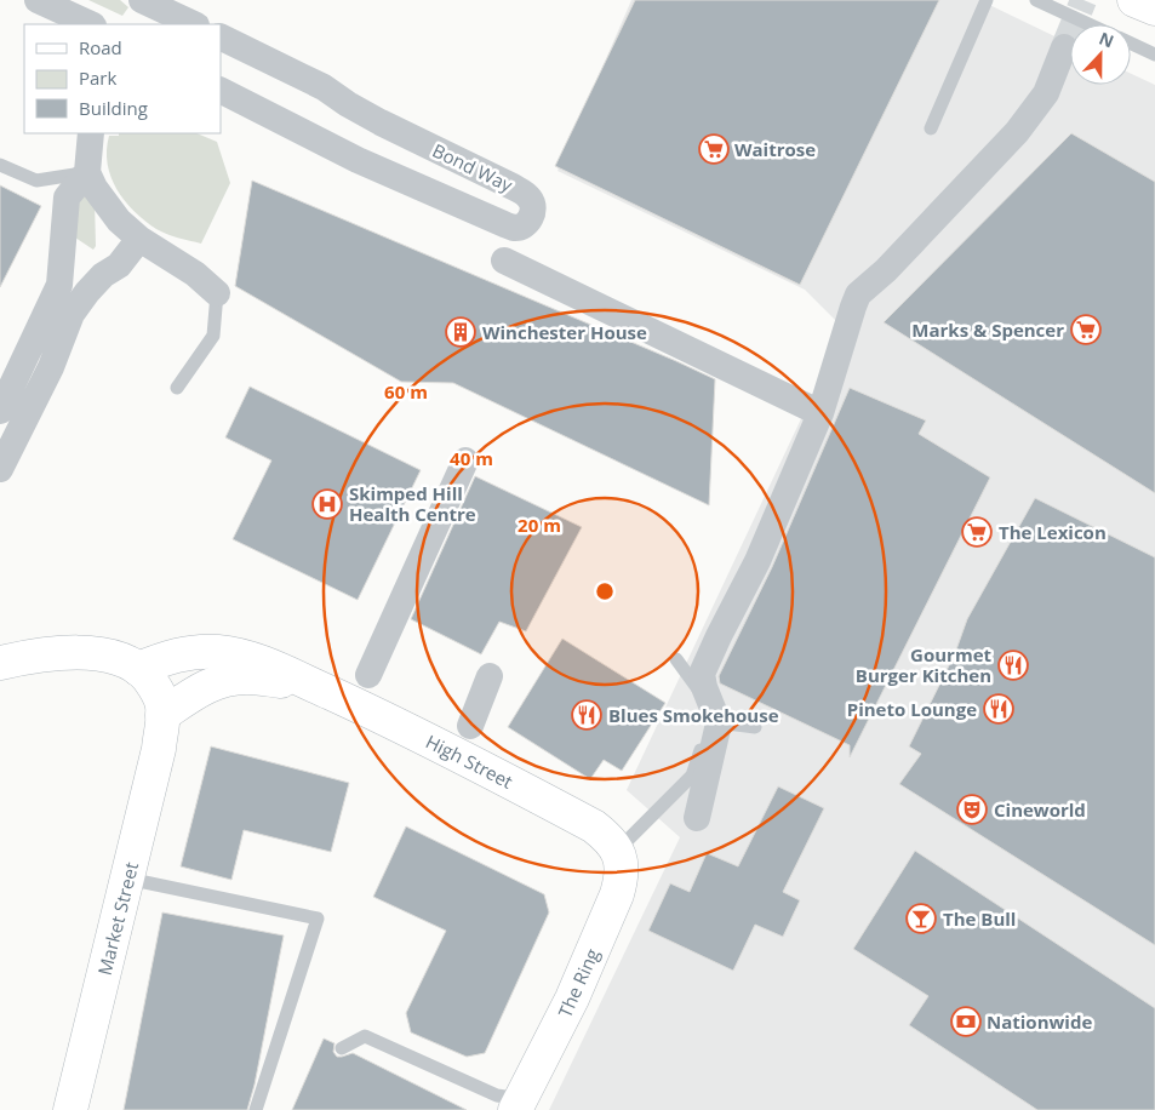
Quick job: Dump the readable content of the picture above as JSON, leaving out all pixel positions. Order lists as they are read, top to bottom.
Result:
{
  "streets": {
    "street": [
      "Bond Way",
      "High Street",
      "Market Street",
      "The Ring"
    ]
  },
  "crossings": [
    ["High Street", "Market Street"],
    ["High Street", "The Ring"]
  ],
  "places": {
    "supermarket": ["Waitrose", "Marks & Spencer", "The Lexicon"],
    "building": ["Winchester House"],
    "hospital": ["Skimped Hill Health Centre"],
    "restaurant": ["Gourmet Burger Kitchen", "Pineto Lounge", "Blues Smokehouse"],
    "theatre": ["Cineworld"],
    "bar": ["The Bull"],
    "bank": ["Nationwide"]
  },
  "legend": ["Road", "Park", "Building"],
  "north": "top",
  "rings": ["60 m", "40 m", "20 m"]
}
